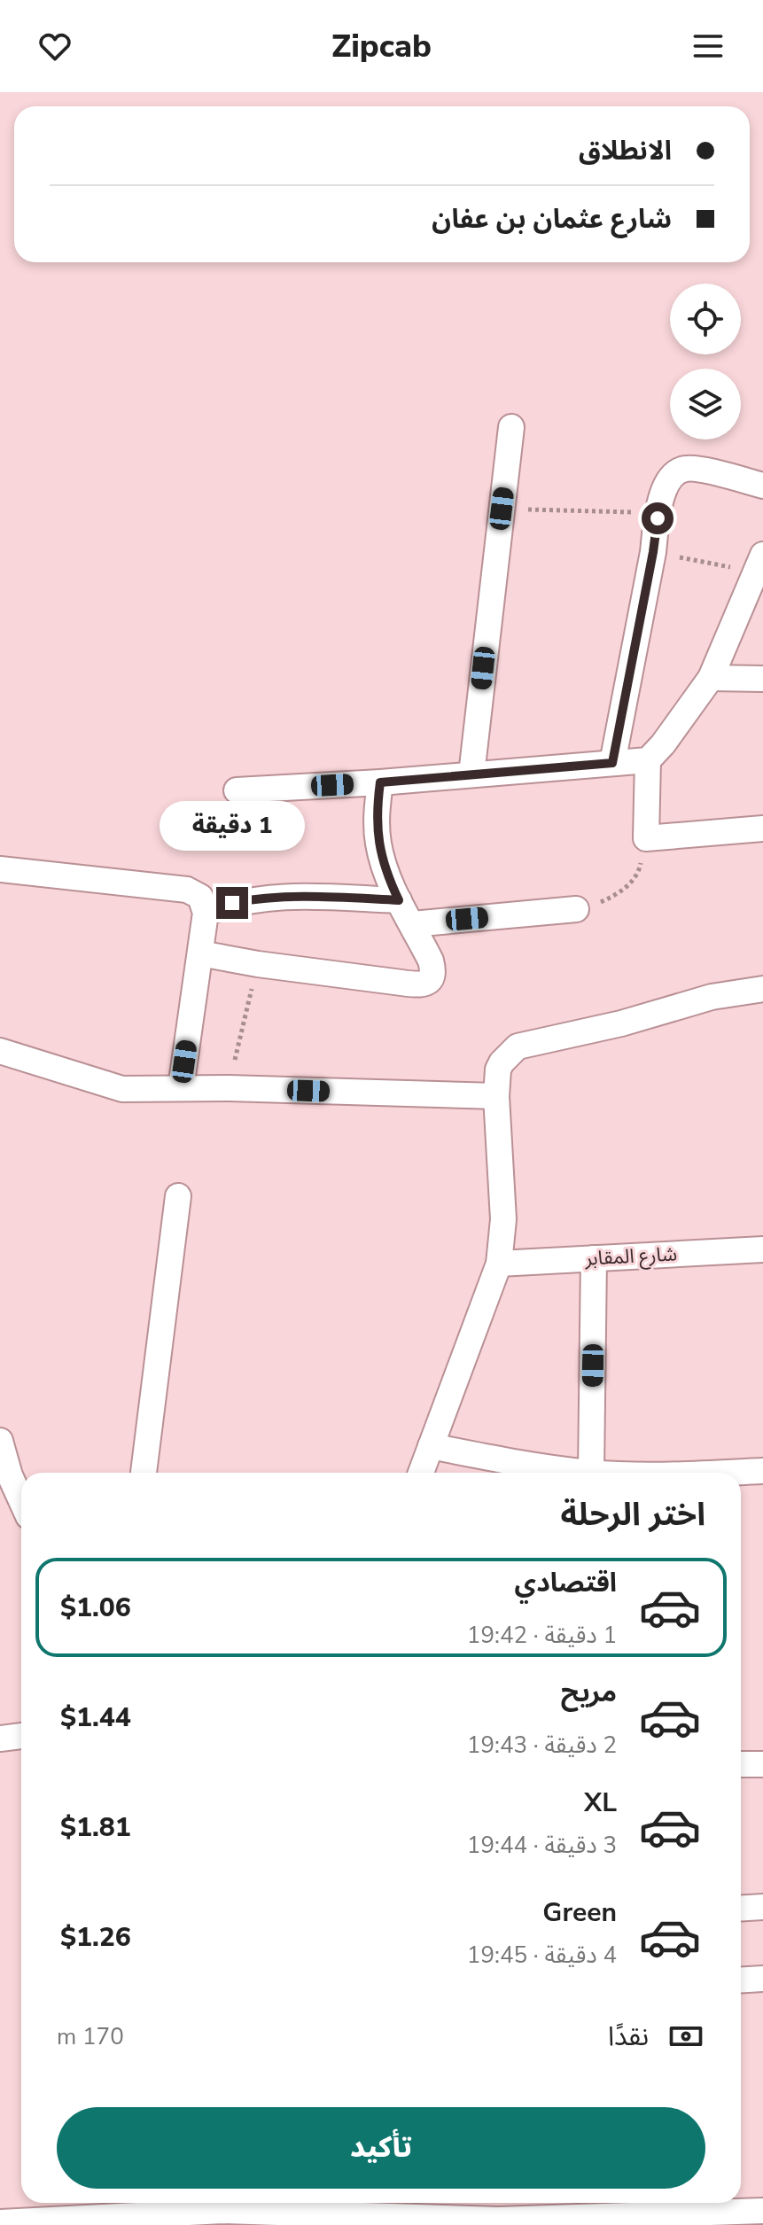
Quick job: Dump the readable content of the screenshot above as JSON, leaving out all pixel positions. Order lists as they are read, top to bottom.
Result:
{
  "streets": {
    "street": ["شارع المقابر"]
  },
  "page": {
    "header": "Zipcab",
    "banner": ["الانطلاق", "شارع عثمان بن عفان"],
    "bubble": "1 دقيقة",
    "heading": "اختر الرحلة",
    "list": [
      {
        "name": "اقتصادي",
        "note": "1 دقيقة · 19:42",
        "value": "$1.06"
      },
      {
        "name": "مريح",
        "note": "2 دقيقة · 19:43",
        "value": "$1.44"
      },
      {
        "name": "XL",
        "note": "3 دقيقة · 19:44",
        "value": "$1.81"
      },
      {
        "name": "Green",
        "note": "4 دقيقة · 19:45",
        "value": "$1.26"
      }
    ],
    "pay": ["نقدًا", "170 m"],
    "buttons": "تأكيد"
  }
}
